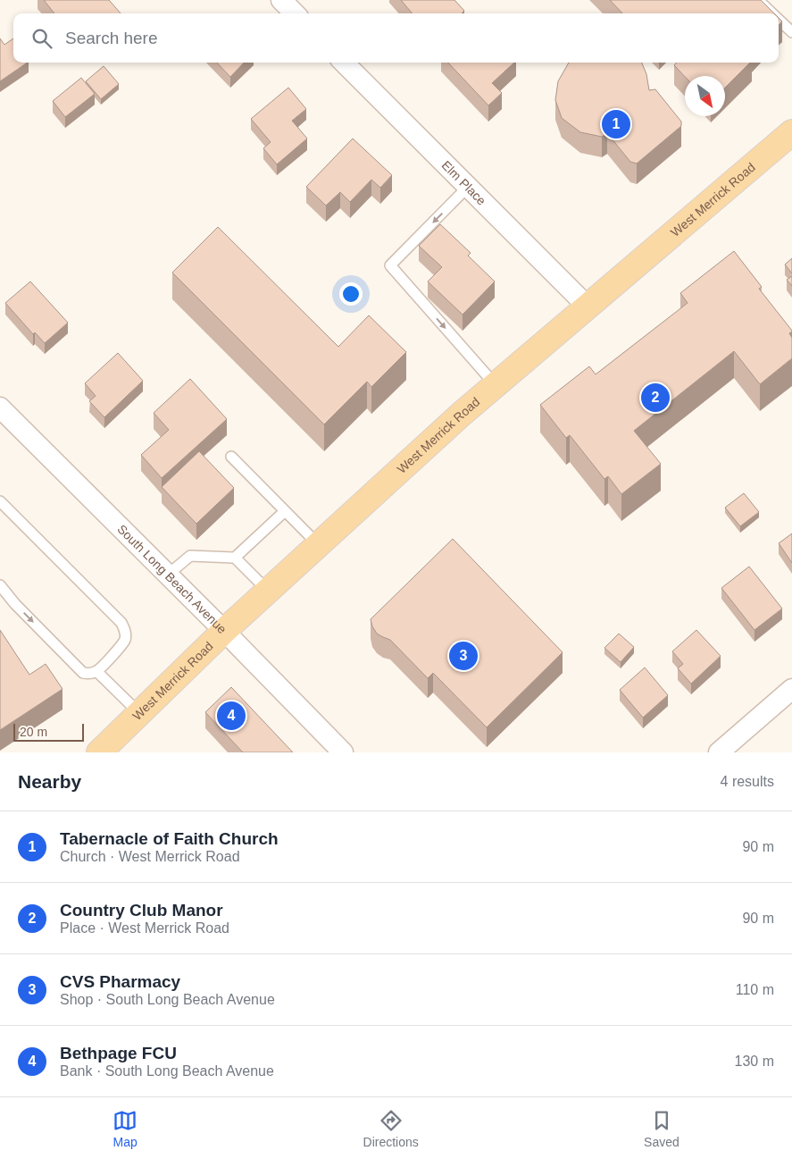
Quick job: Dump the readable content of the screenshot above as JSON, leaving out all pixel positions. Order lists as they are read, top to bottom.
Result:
{
  "streets": {
    "main road": ["West Merrick Road"],
    "street": ["Elm Place", "South Long Beach Avenue"]
  },
  "crossings": [
    ["Elm Place", "West Merrick Road"],
    ["West Merrick Road", "South Long Beach Avenue"]
  ],
  "scale_bar": "20 m",
  "north": "bottom right",
  "page": {
    "search": "Search here",
    "pins": [
      "1",
      "2",
      "3",
      "4"
    ],
    "scale": "20 m",
    "heading": ["Nearby", "4 results"],
    "list": [
      {
        "mark": "1",
        "name": "Tabernacle of Faith Church",
        "note": "Church · West Merrick Road",
        "value": "90 m"
      },
      {
        "mark": "2",
        "name": "Country Club Manor",
        "note": "Place · West Merrick Road",
        "value": "90 m"
      },
      {
        "mark": "3",
        "name": "CVS Pharmacy",
        "note": "Shop · South Long Beach Avenue",
        "value": "110 m"
      },
      {
        "mark": "4",
        "name": "Bethpage FCU",
        "note": "Bank · South Long Beach Avenue",
        "value": "130 m"
      }
    ],
    "nav": ["Map", "Directions", "Saved"]
  }
}
